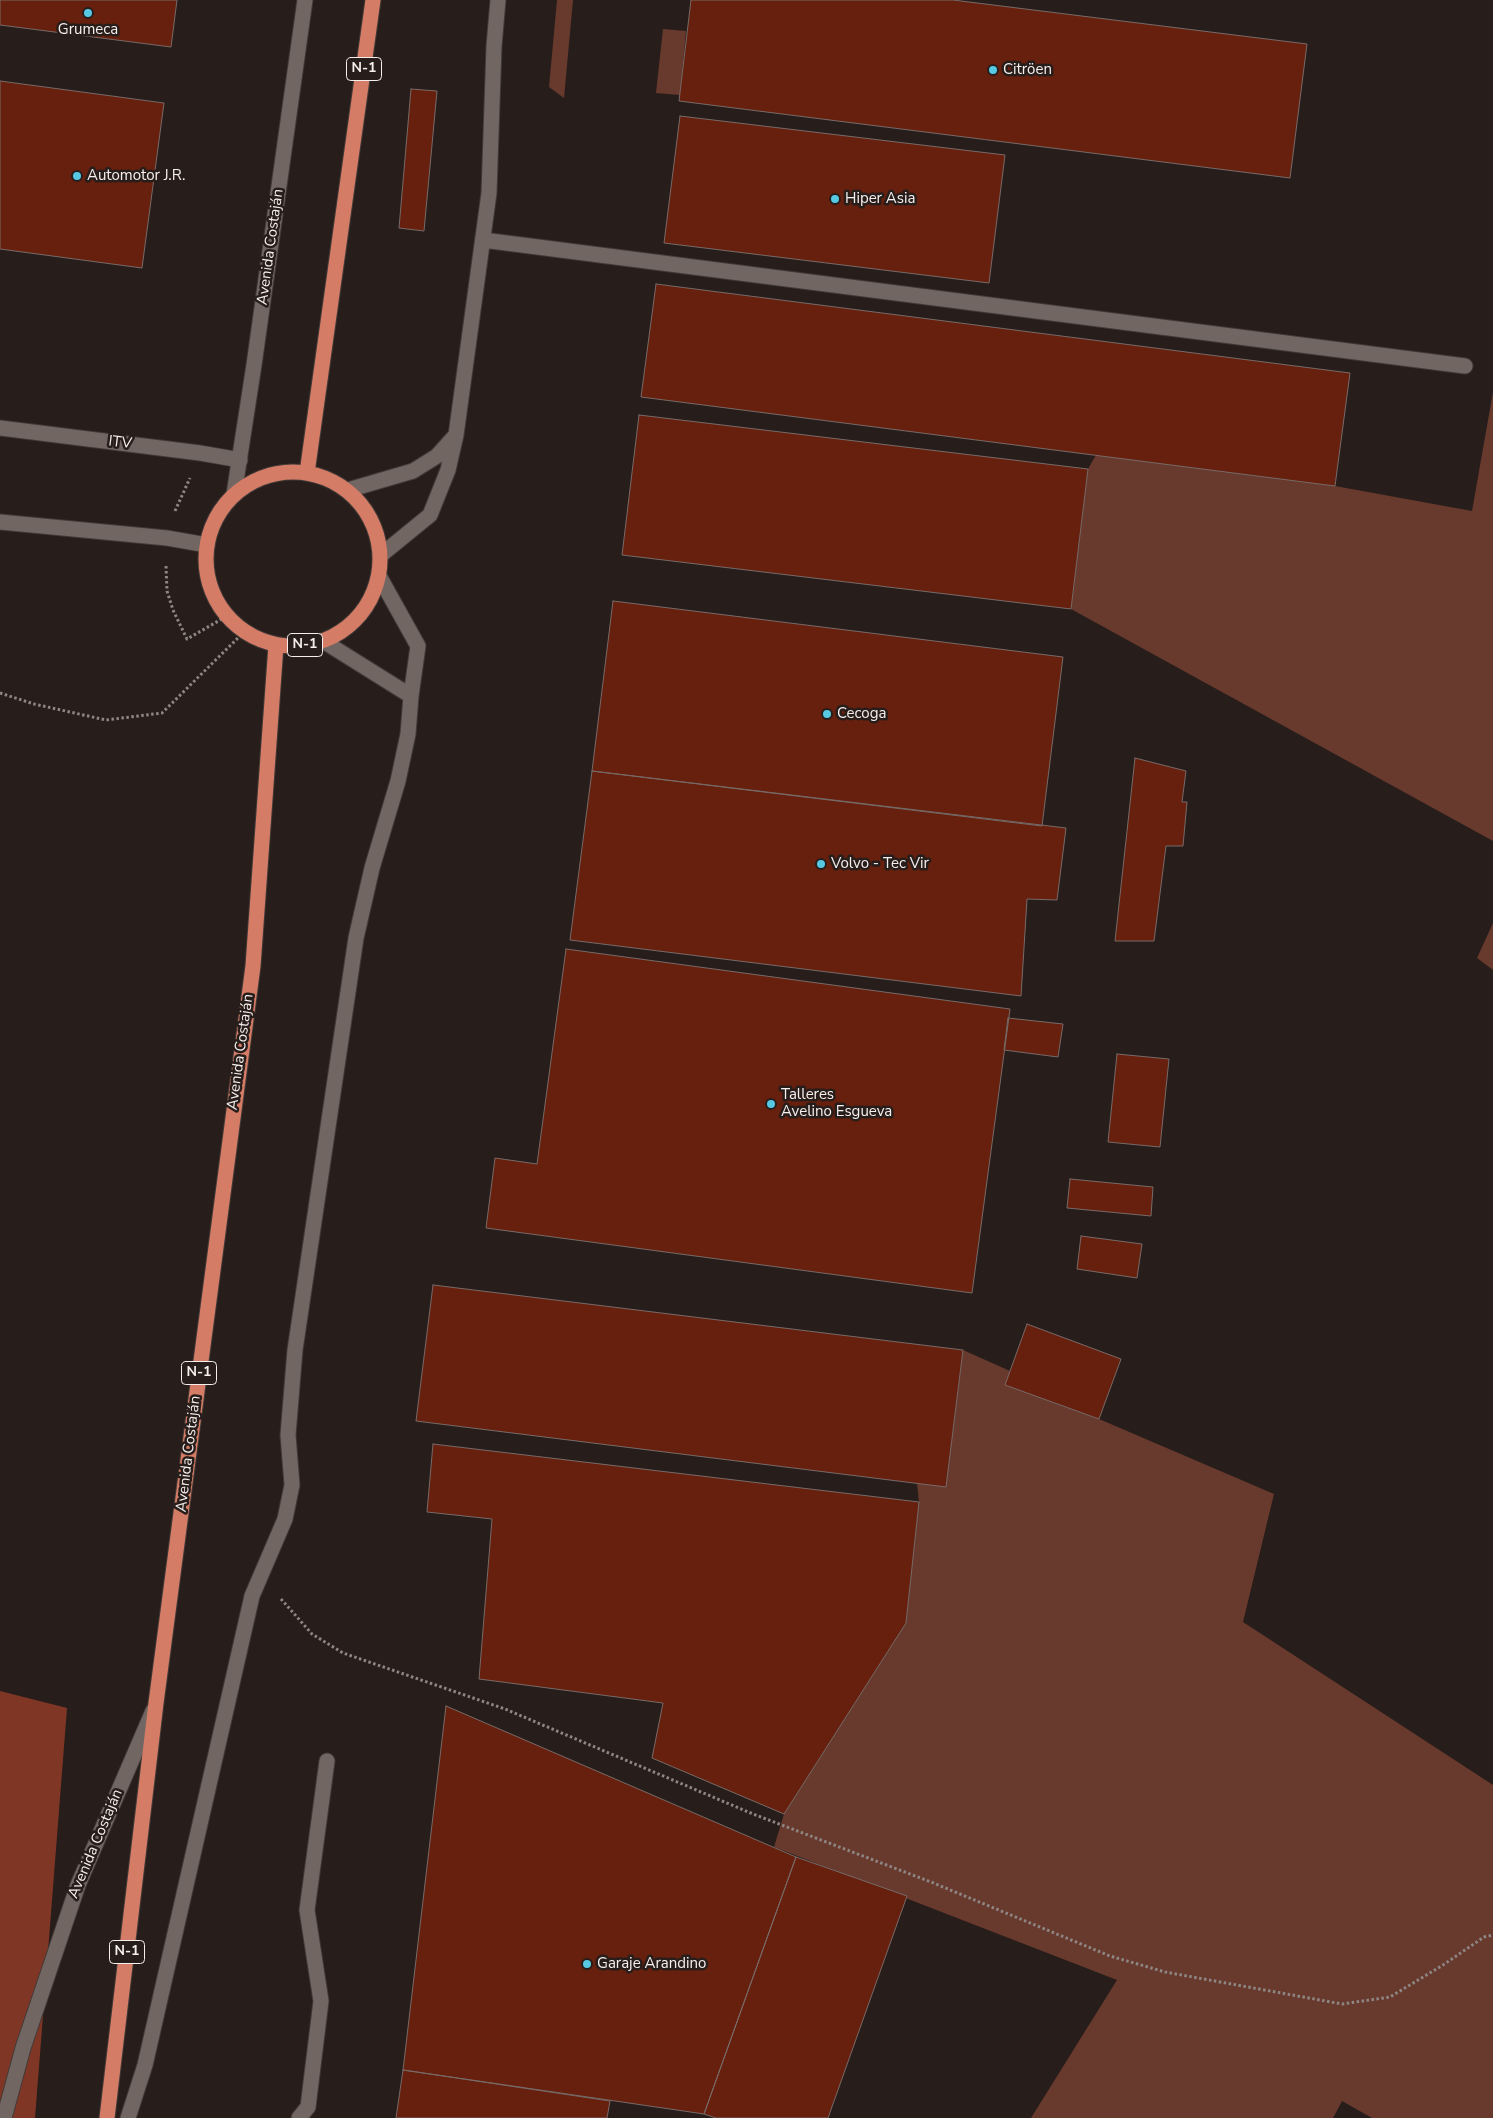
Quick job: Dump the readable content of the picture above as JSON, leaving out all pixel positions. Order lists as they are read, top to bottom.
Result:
{
  "streets": {
    "highway": ["N-1", "Avenida Costaján"],
    "street": ["ITV"]
  },
  "crossings": [
    ["N-1", "Avenida Costaján"],
    ["Avenida Costaján", "ITV"]
  ],
  "places": [
    "Grumeca",
    "Citröen",
    "Automotor J.R.",
    "Hiper Asia",
    "Cecoga",
    "Volvo - Tec Vir",
    "Talleres Avelino Esgueva",
    "Garaje Arandino"
  ]
}
